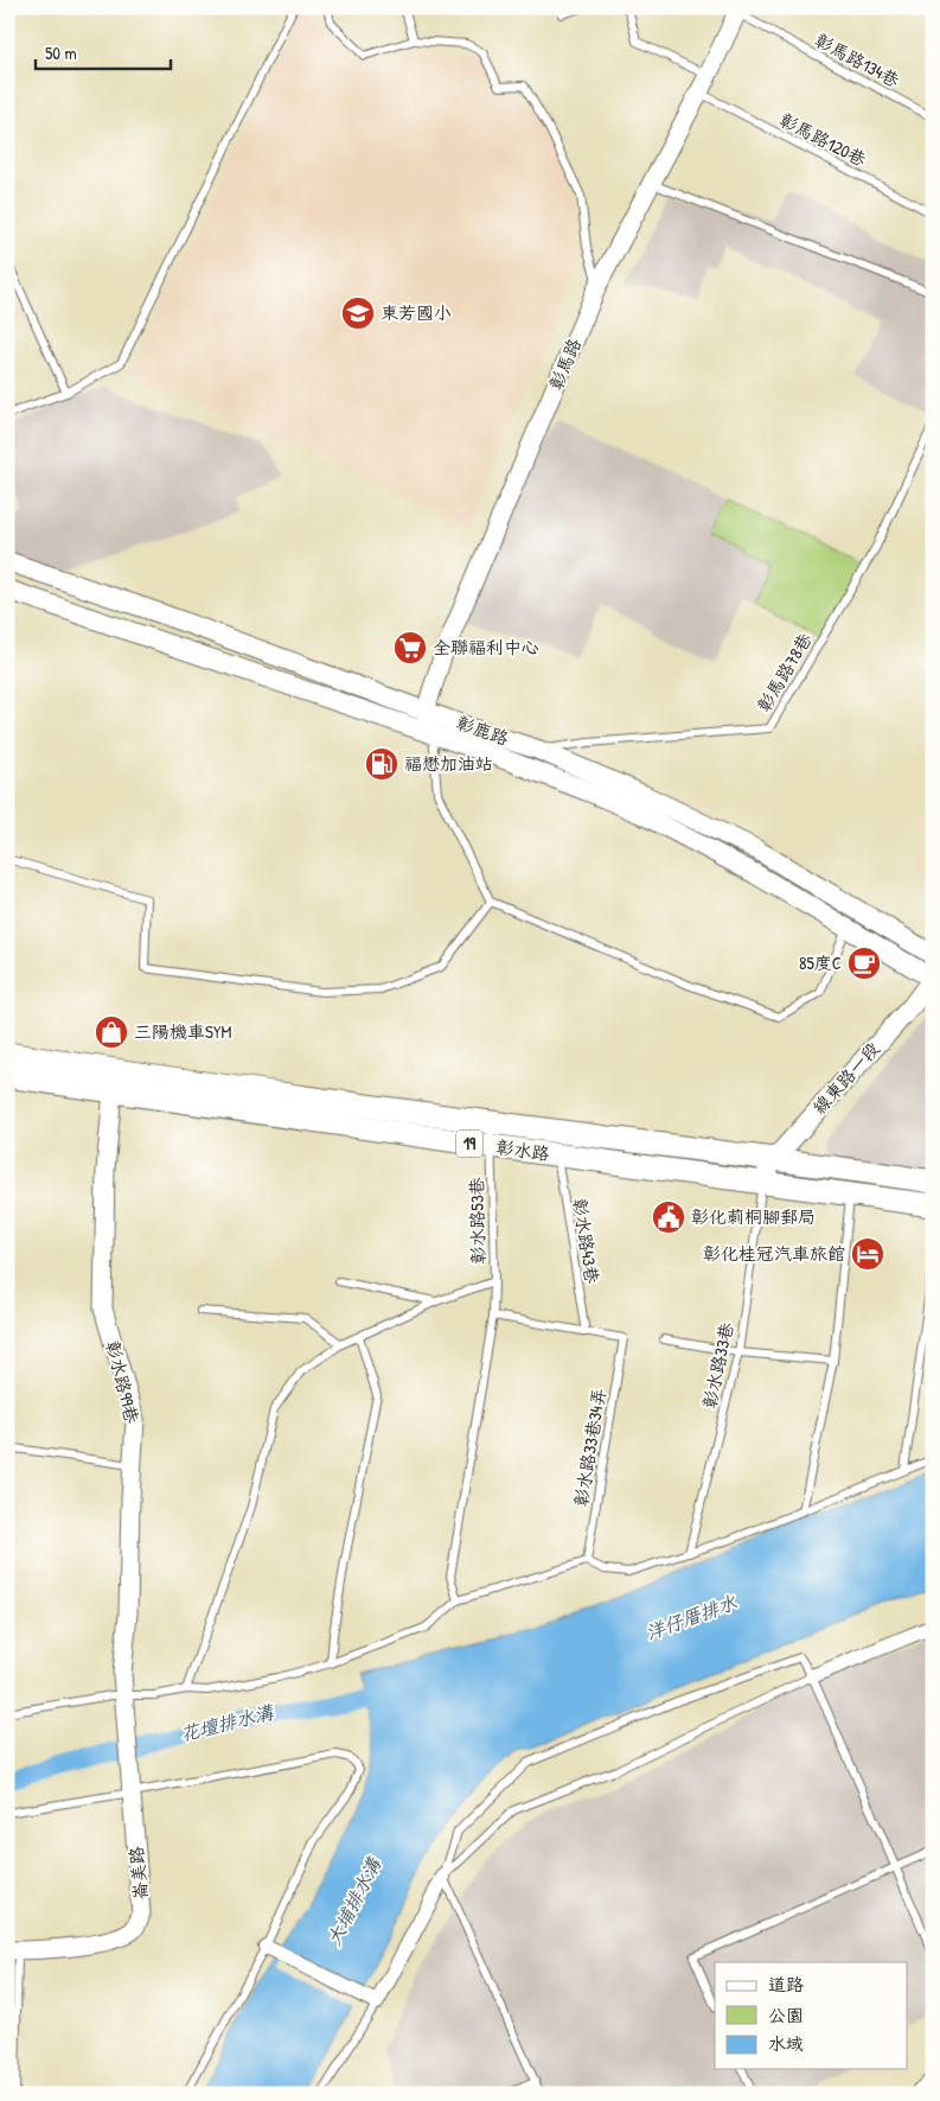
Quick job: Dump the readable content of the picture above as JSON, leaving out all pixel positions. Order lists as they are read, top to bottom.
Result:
{
  "streets": {
    "main road": [
      "彰鹿路",
      "線東路一段",
      "19",
      "彰水路"
    ],
    "street": ["彰馬路", "彰水路99巷", "崙美路"],
    "lane": [
      "彰馬路134巷",
      "彰馬路120巷",
      "彰馬路78巷",
      "彰水路53巷",
      "彰水路43巷",
      "彰水路33巷",
      "彰水路33巷34弄"
    ]
  },
  "crossings": [
    ["彰馬路134巷", "彰馬路"],
    ["彰馬路120巷", "彰馬路"],
    ["彰馬路", "彰鹿路"],
    ["彰馬路78巷", "彰鹿路"],
    ["彰鹿路", "線東路一段"],
    ["線東路一段", "彰水路"],
    ["線東路一段", "彰水路33巷"],
    ["彰水路", "彰水路53巷"],
    ["彰水路", "彰水路43巷"],
    ["彰水路", "彰水路33巷"],
    ["彰水路", "彰水路99巷"],
    ["彰水路43巷", "彰水路33巷34弄"],
    ["彰水路99巷", "崙美路"]
  ],
  "water": ["洋仔厝排水", "花壇排水溝", "大埔排水溝"],
  "places": {
    "school or university": ["東芳國小"],
    "supermarket": ["全聯福利中心"],
    "fuel station": ["福懋加油站"],
    "cafe": ["85度C"],
    "shop": ["三陽機車SYM"],
    "public building": ["彰化莿桐腳郵局"],
    "hotel": ["彰化桂冠汽車旅館"]
  },
  "legend": ["道路", "公園", "水域"],
  "scale_bar": "50 m"
}
